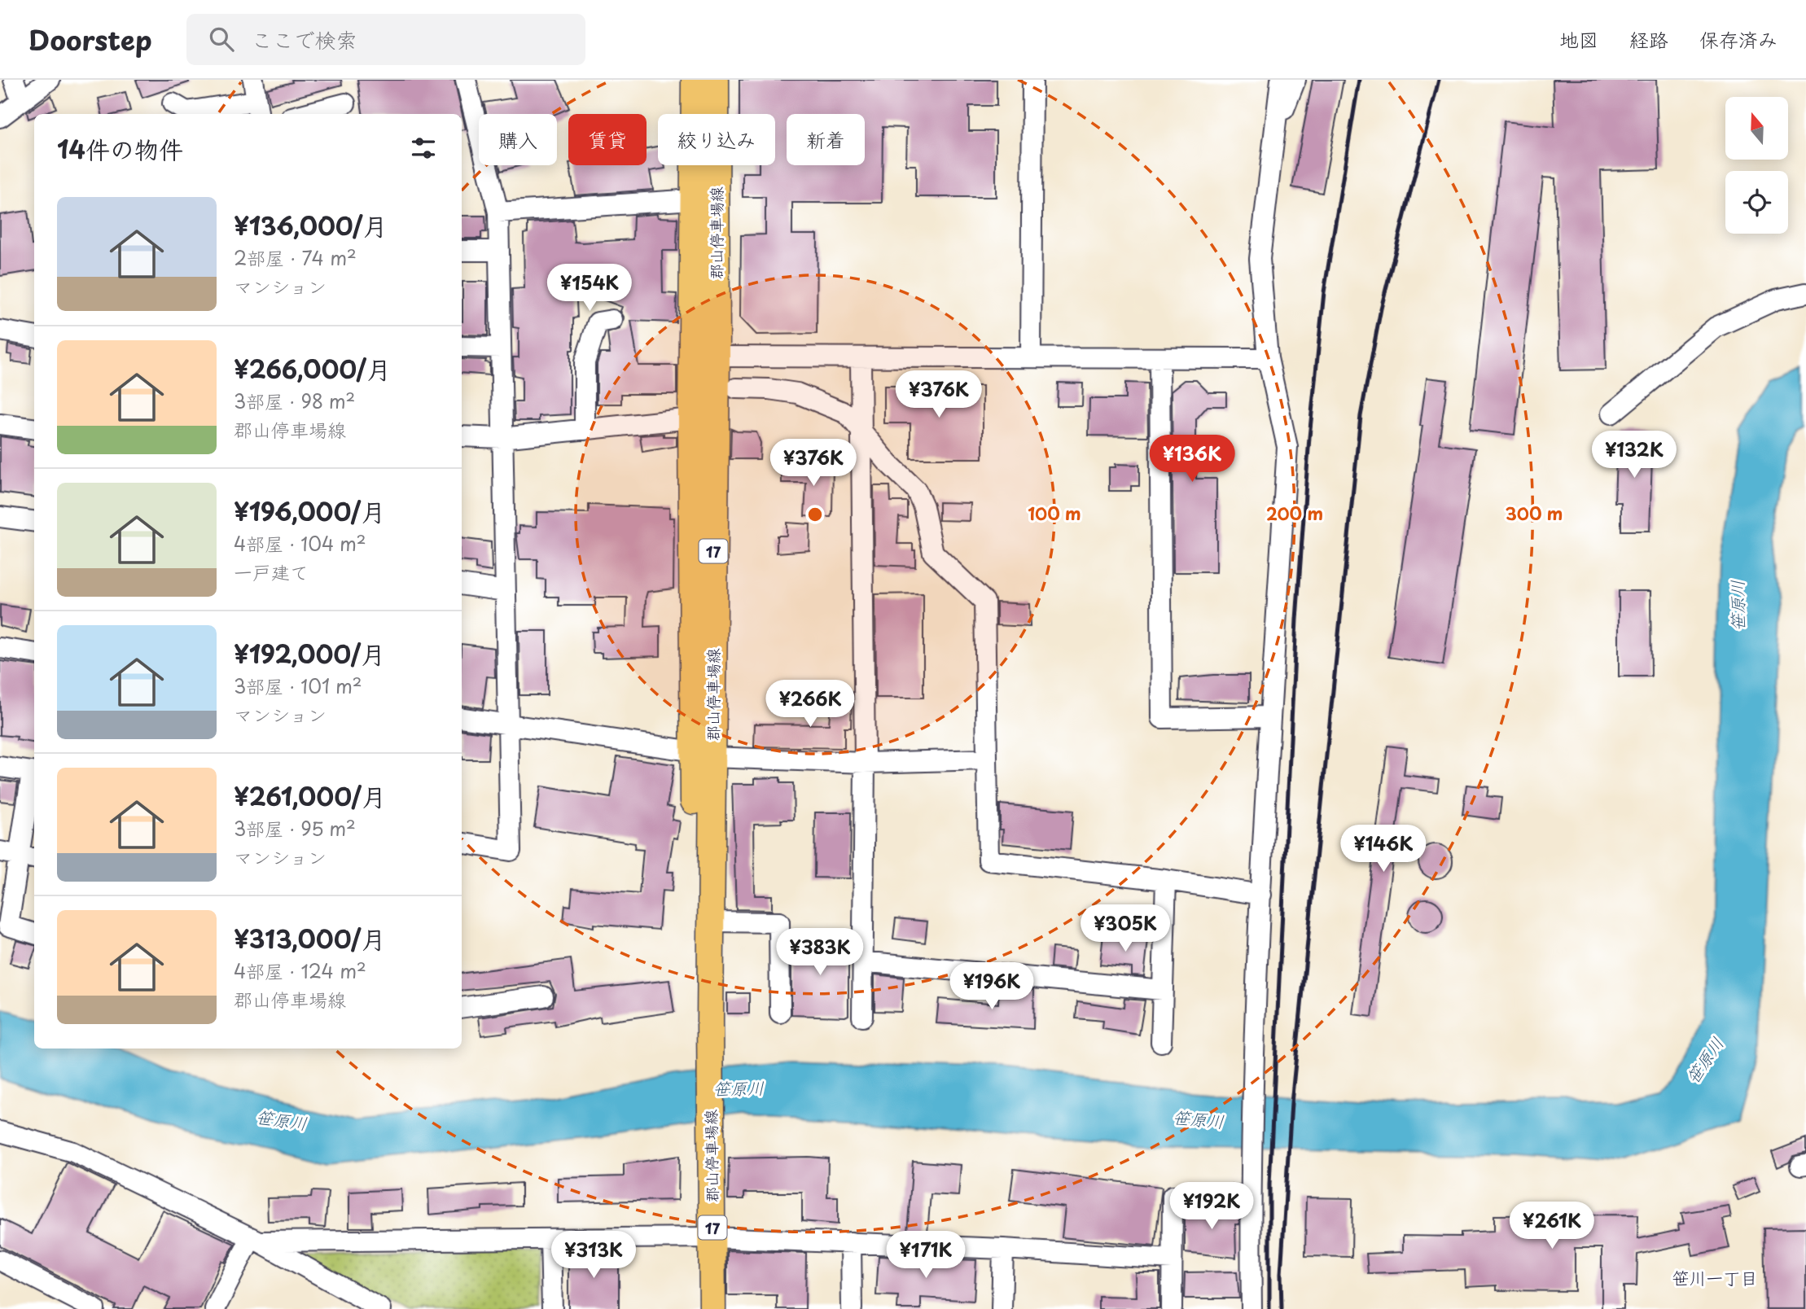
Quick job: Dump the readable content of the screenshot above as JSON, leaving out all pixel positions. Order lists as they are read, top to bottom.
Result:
{
  "streets": {
    "main road": ["郡山停車場線", "17"]
  },
  "districts": ["笹川一丁目"],
  "water": ["笹原川"],
  "north": "top",
  "page": {
    "header": "Doorstep",
    "search": "ここで検索",
    "nav": ["地図", "経路", "保存済み"],
    "chip": [
      "購入",
      "賃貸",
      "絞り込み",
      "新着"
    ],
    "heading": "14件の物件",
    "list": [
      {
        "name": "¥136,000/月",
        "note": "2部屋 · 74 m² · マンション"
      },
      {
        "name": "¥266,000/月",
        "note": "3部屋 · 98 m² · 郡山停車場線"
      },
      {
        "name": "¥196,000/月",
        "note": "4部屋 · 104 m² · 一戸建て"
      },
      {
        "name": "¥192,000/月",
        "note": "3部屋 · 101 m² · マンション"
      },
      {
        "name": "¥261,000/月",
        "note": "3部屋 · 95 m² · マンション"
      },
      {
        "name": "¥313,000/月",
        "note": "4部屋 · 124 m² · 郡山停車場線"
      }
    ],
    "price": [
      "¥154K",
      "¥376K",
      "¥132K",
      "¥136K",
      "¥376K",
      "¥266K",
      "¥146K",
      "¥305K",
      "¥383K",
      "¥196K",
      "¥192K",
      "¥261K",
      "¥313K",
      "¥171K"
    ]
  },
  "rings": ["100 m", "200 m", "300 m"]
}
